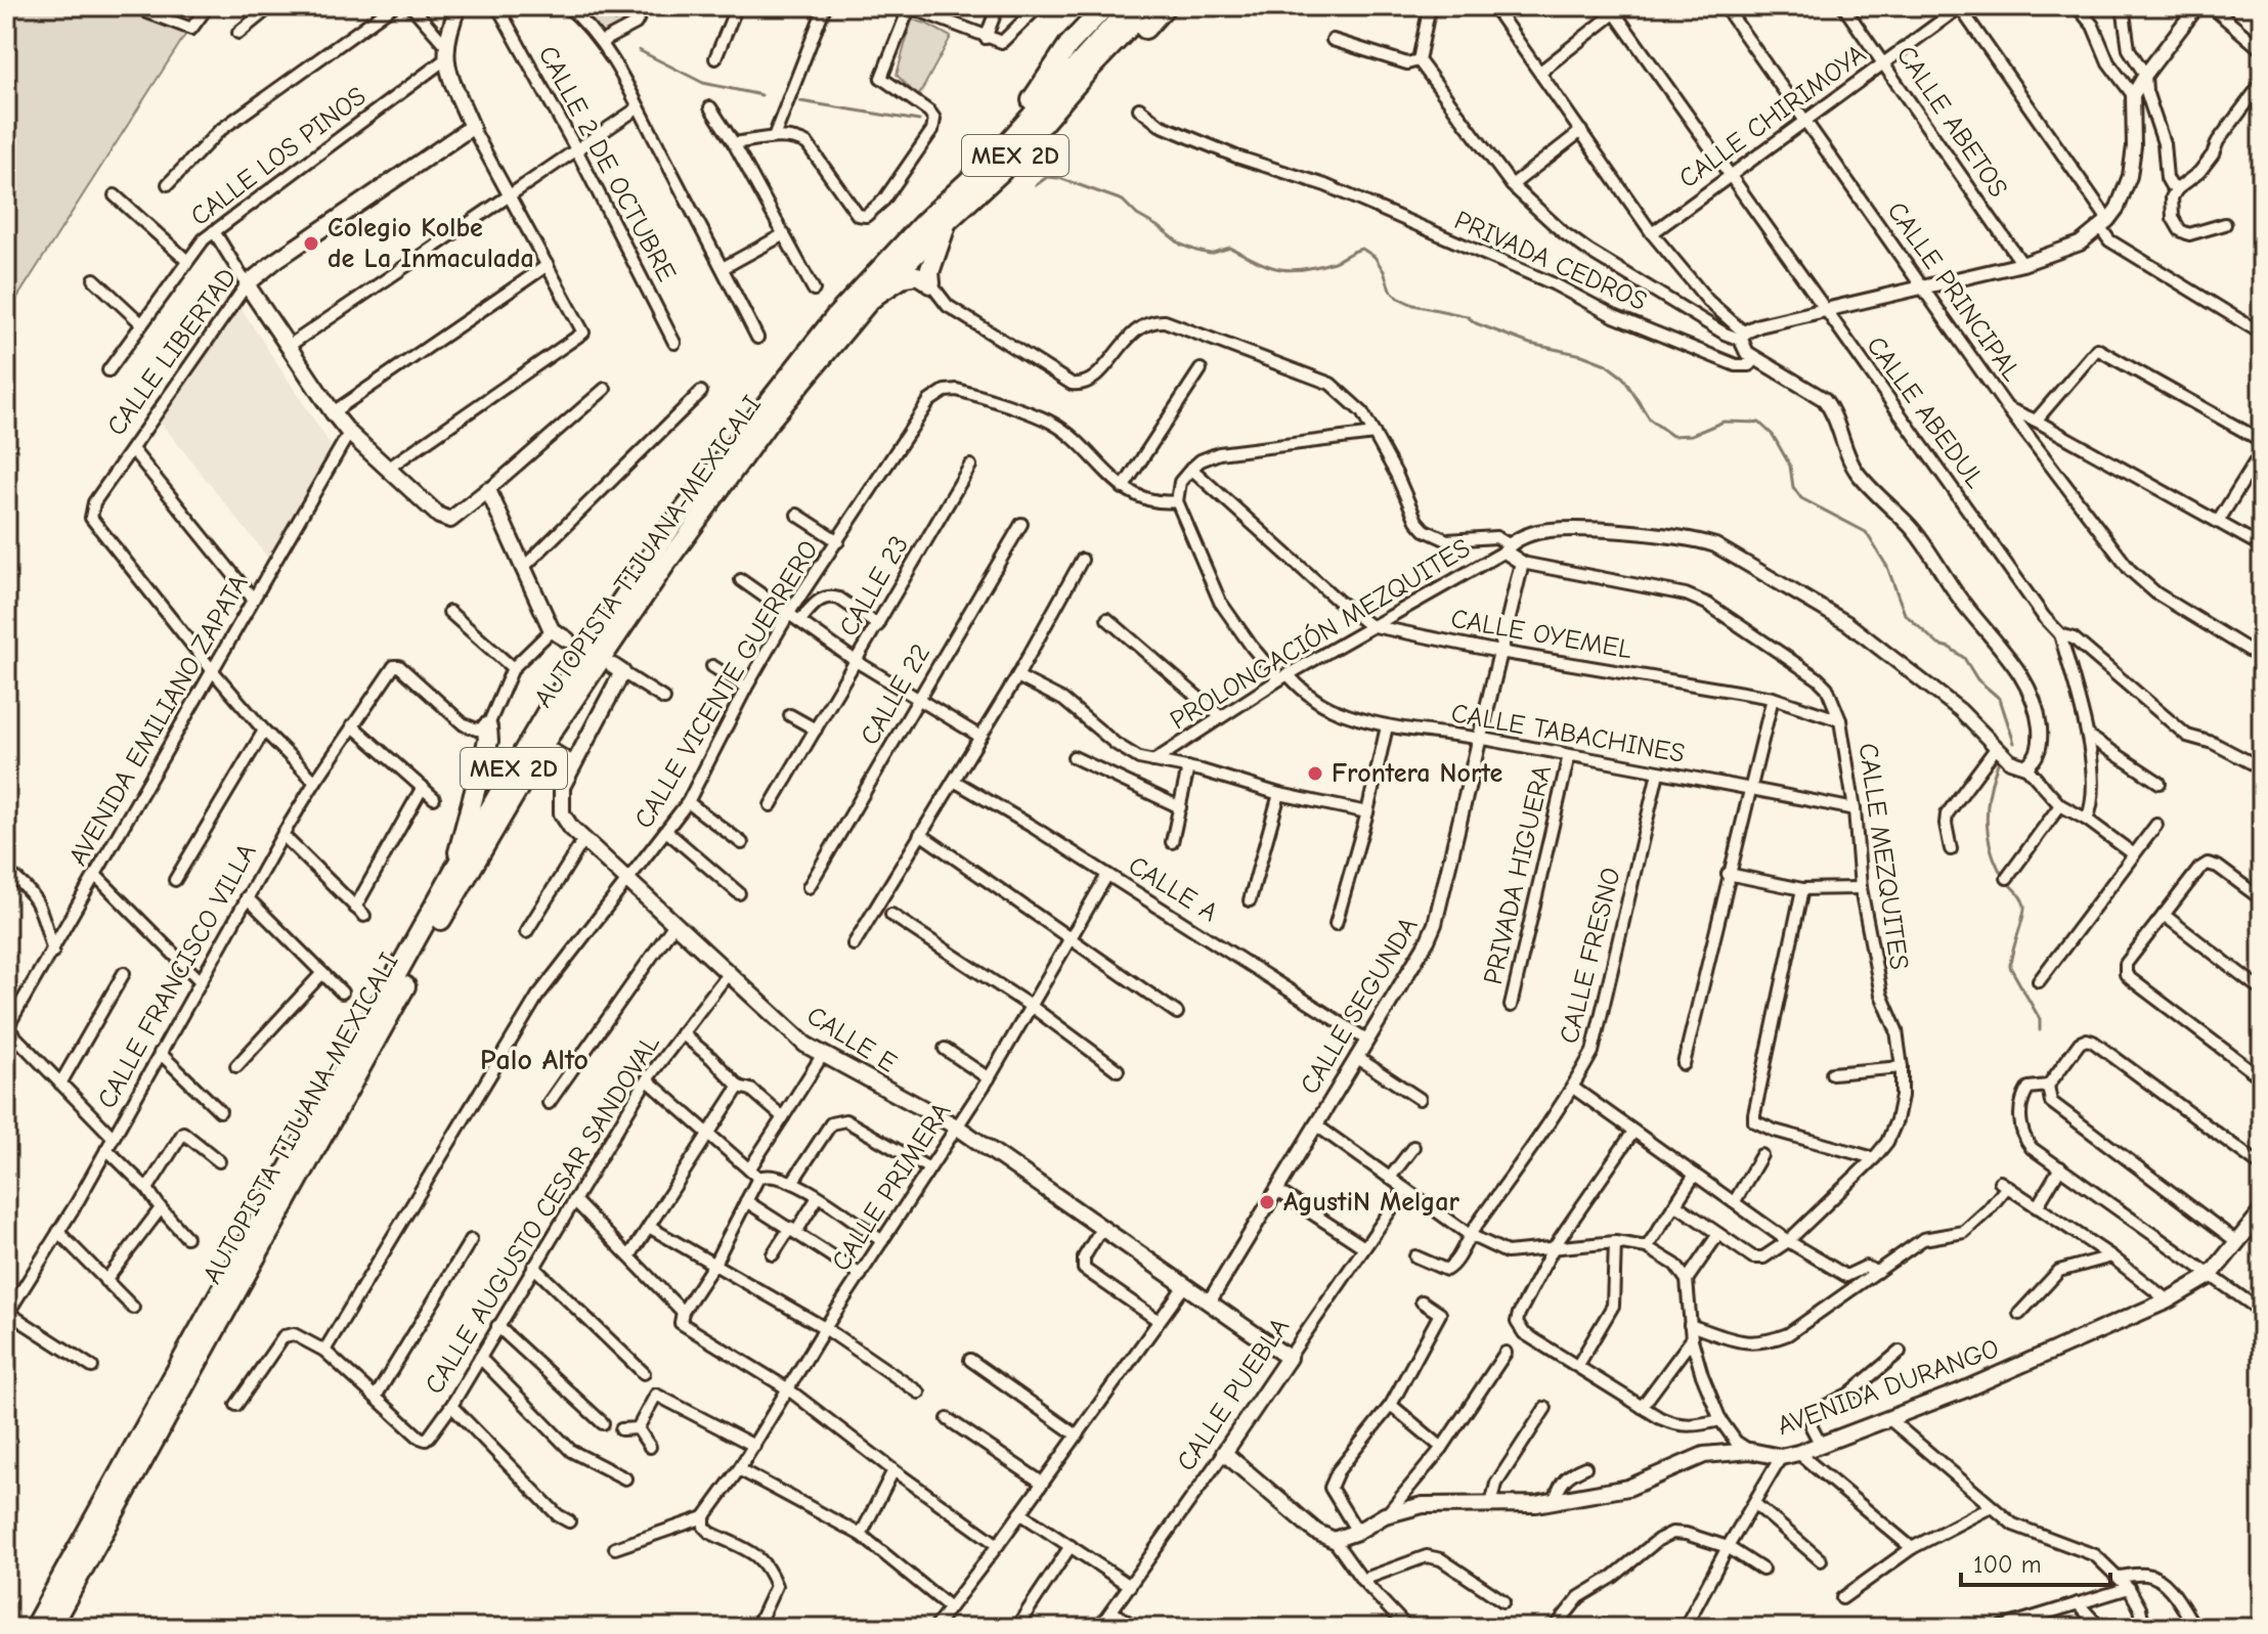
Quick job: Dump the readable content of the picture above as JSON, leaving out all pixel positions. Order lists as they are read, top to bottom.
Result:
{
  "streets": {
    "highway": ["MEX 2D", "AUTOPISTA TIJUANA-MEXICALI"],
    "main road": [
      "CALLE LIBERTAD",
      "CALLE E",
      "AVENIDA DURANGO",
      "CALLE PUEBLA"
    ],
    "street": [
      "CALLE CHIRIMOYA",
      "CALLE ABETOS",
      "CALLE LOS PINOS",
      "CALLE 2 DE OCTUBRE",
      "PRIVADA CEDROS",
      "CALLE PRINCIPAL",
      "CALLE ABEDUL",
      "CALLE 23",
      "PROLONGACIÓN MEZQUITES",
      "CALLE OYEMEL",
      "CALLE VICENTE GUERRERO",
      "CALLE 22",
      "AVENIDA EMILIANO ZAPATA",
      "CALLE TABACHINES",
      "CALLE MEZQUITES",
      "PRIVADA HIGUERA",
      "CALLE A",
      "CALLE FRESNO",
      "CALLE FRANCISCO VILLA",
      "CALLE SEGUNDA",
      "CALLE PRIMERA",
      "CALLE AUGUSTO CESAR SANDOVAL"
    ]
  },
  "crossings": [
    ["CALLE CHIRIMOYA", "CALLE ABETOS"],
    ["CALLE CHIRIMOYA", "CALLE PRINCIPAL"],
    ["CALLE CHIRIMOYA", "CALLE ABEDUL"],
    ["CALLE LIBERTAD", "AVENIDA EMILIANO ZAPATA"],
    ["PROLONGACIÓN MEZQUITES", "CALLE OYEMEL"],
    ["PROLONGACIÓN MEZQUITES", "CALLE TABACHINES"],
    ["CALLE OYEMEL", "CALLE MEZQUITES"],
    ["CALLE OYEMEL", "CALLE SEGUNDA"],
    ["CALLE VICENTE GUERRERO", "CALLE TABACHINES"],
    ["CALLE VICENTE GUERRERO", "CALLE E"],
    ["CALLE TABACHINES", "CALLE MEZQUITES"],
    ["CALLE TABACHINES", "PRIVADA HIGUERA"],
    ["CALLE TABACHINES", "CALLE FRESNO"],
    ["CALLE TABACHINES", "CALLE SEGUNDA"],
    ["CALLE MEZQUITES", "CALLE SEGUNDA"],
    ["CALLE A", "CALLE SEGUNDA"],
    ["CALLE A", "CALLE PRIMERA"],
    ["CALLE SEGUNDA", "CALLE E"],
    ["CALLE E", "CALLE PRIMERA"],
    ["CALLE E", "CALLE AUGUSTO CESAR SANDOVAL"],
    ["CALLE E", "CALLE PUEBLA"]
  ],
  "districts": ["Palo Alto"],
  "places": ["Colegio Kolbe de La Inmaculada", "Frontera Norte", "AgustiN Melgar"],
  "scale_bar": "100 m"
}
